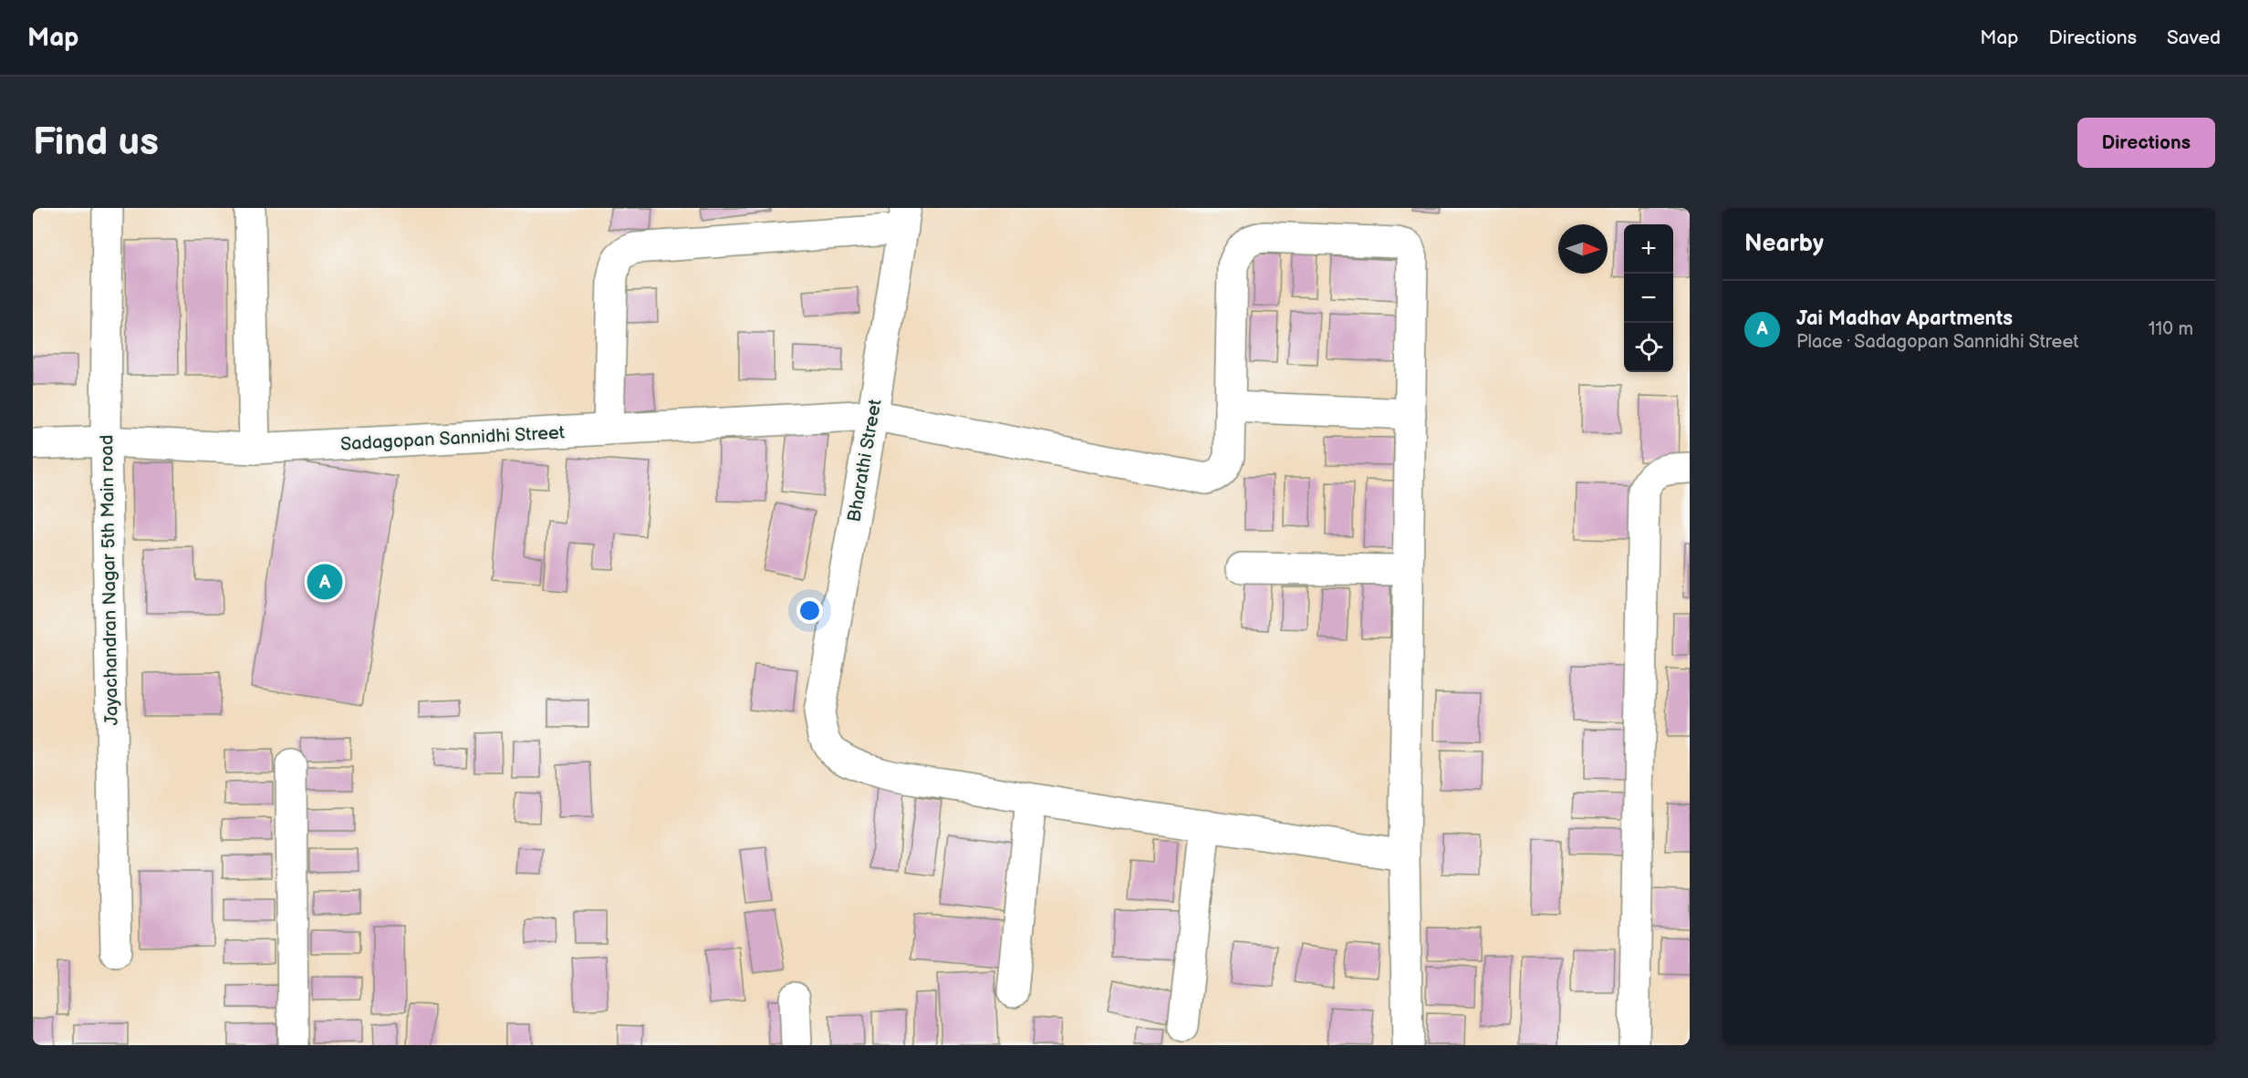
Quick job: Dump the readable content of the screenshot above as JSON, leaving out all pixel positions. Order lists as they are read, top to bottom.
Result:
{
  "streets": {
    "street": ["Sadagopan Sannidhi Street", "Bharathi Street", "Jayachandran Nagar 5th Main road"]
  },
  "crossings": [
    ["Sadagopan Sannidhi Street", "Bharathi Street"],
    ["Sadagopan Sannidhi Street", "Jayachandran Nagar 5th Main road"]
  ],
  "north": "right",
  "page": {
    "header": "Map",
    "nav": ["Map", "Directions", "Saved"],
    "buttons": "Directions",
    "title": "Find us",
    "heading": "Nearby",
    "map_buttons": ["+", "−"],
    "list": [
      {
        "mark": "A",
        "name": "Jai Madhav Apartments",
        "note": "Place · Sadagopan Sannidhi Street",
        "value": "110 m"
      }
    ],
    "pins": "A"
  }
}
